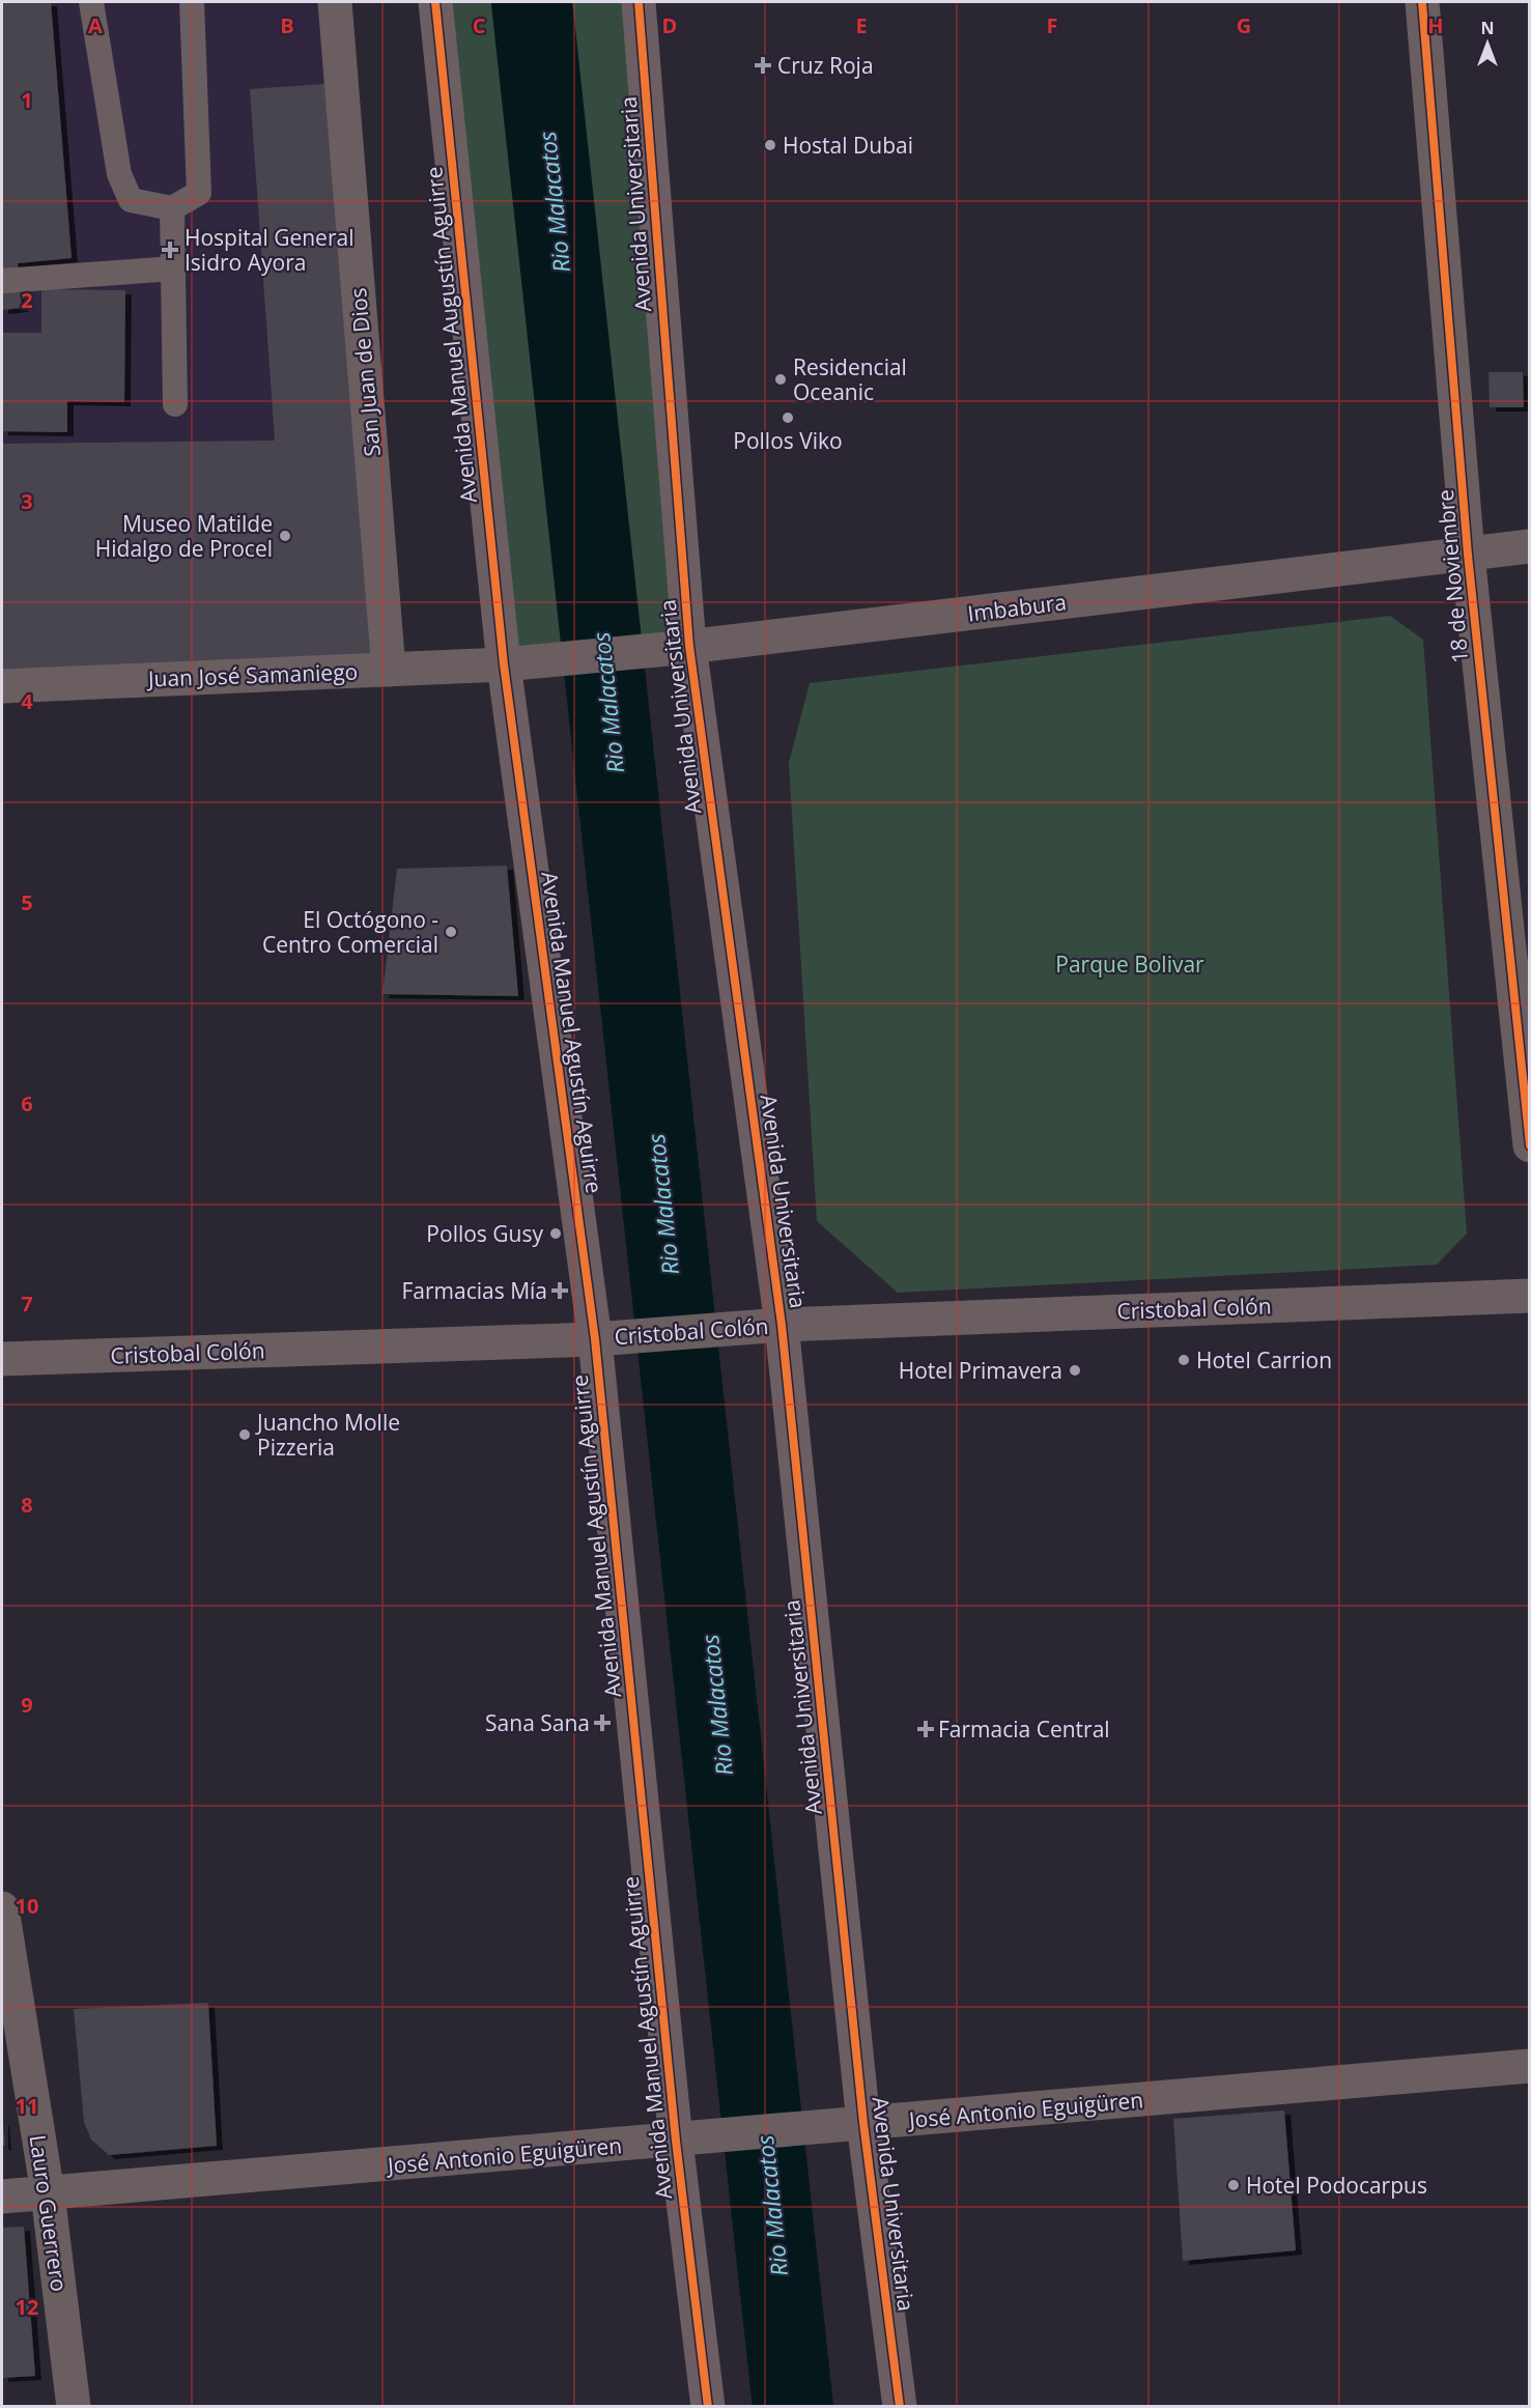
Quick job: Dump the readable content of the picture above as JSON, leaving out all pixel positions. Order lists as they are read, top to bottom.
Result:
{
  "streets": {
    "main road": ["Avenida Universitaria", "Avenida Manuel Augustín Aguirre", "Avenida Manuel Agustín Aguirre"],
    "street": [
      "San Juan de Dios",
      "18 de Noviembre",
      "Imbabura",
      "Juan José Samaniego",
      "Cristobal Colón",
      "José Antonio Eguigüren",
      "Lauro Guerrero"
    ]
  },
  "crossings": [
    ["Avenida Universitaria", "Imbabura"],
    ["Avenida Universitaria", "Cristobal Colón"],
    ["Avenida Universitaria", "José Antonio Eguigüren"],
    ["Avenida Manuel Augustín Aguirre", "Imbabura"],
    ["Avenida Manuel Augustín Aguirre", "Juan José Samaniego"],
    ["Avenida Manuel Augustín Aguirre", "Avenida Manuel Agustín Aguirre"],
    ["San Juan de Dios", "Juan José Samaniego"],
    ["18 de Noviembre", "Imbabura"],
    ["Imbabura", "Juan José Samaniego"],
    ["Imbabura", "Avenida Manuel Agustín Aguirre"],
    ["Juan José Samaniego", "Avenida Manuel Agustín Aguirre"],
    ["Avenida Manuel Agustín Aguirre", "Cristobal Colón"],
    ["Avenida Manuel Agustín Aguirre", "José Antonio Eguigüren"],
    ["José Antonio Eguigüren", "Lauro Guerrero"]
  ],
  "water": ["Rio Malacatos"],
  "parks": ["Parque Bolivar"],
  "places": {
    "health": [
      "Cruz Roja",
      "Hospital General Isidro Ayora",
      "Farmacias Mía",
      "Sana Sana",
      "Farmacia Central"
    ],
    "other": [
      "Hostal Dubai",
      "Residencial Oceanic",
      "Pollos Viko",
      "Museo Matilde Hidalgo de Procel",
      "El Octógono - Centro Comercial",
      "Pollos Gusy",
      "Hotel Carrion",
      "Hotel Primavera",
      "Juancho Molle Pizzeria",
      "Hotel Podocarpus"
    ]
  },
  "north": "top",
  "grid": {
    "columns": [
      "A",
      "B",
      "C",
      "D",
      "E",
      "F",
      "G",
      "H"
    ],
    "rows": [
      "1",
      "2",
      "3",
      "4",
      "5",
      "6",
      "7",
      "8",
      "9",
      "10",
      "11",
      "12"
    ]
  }
}
